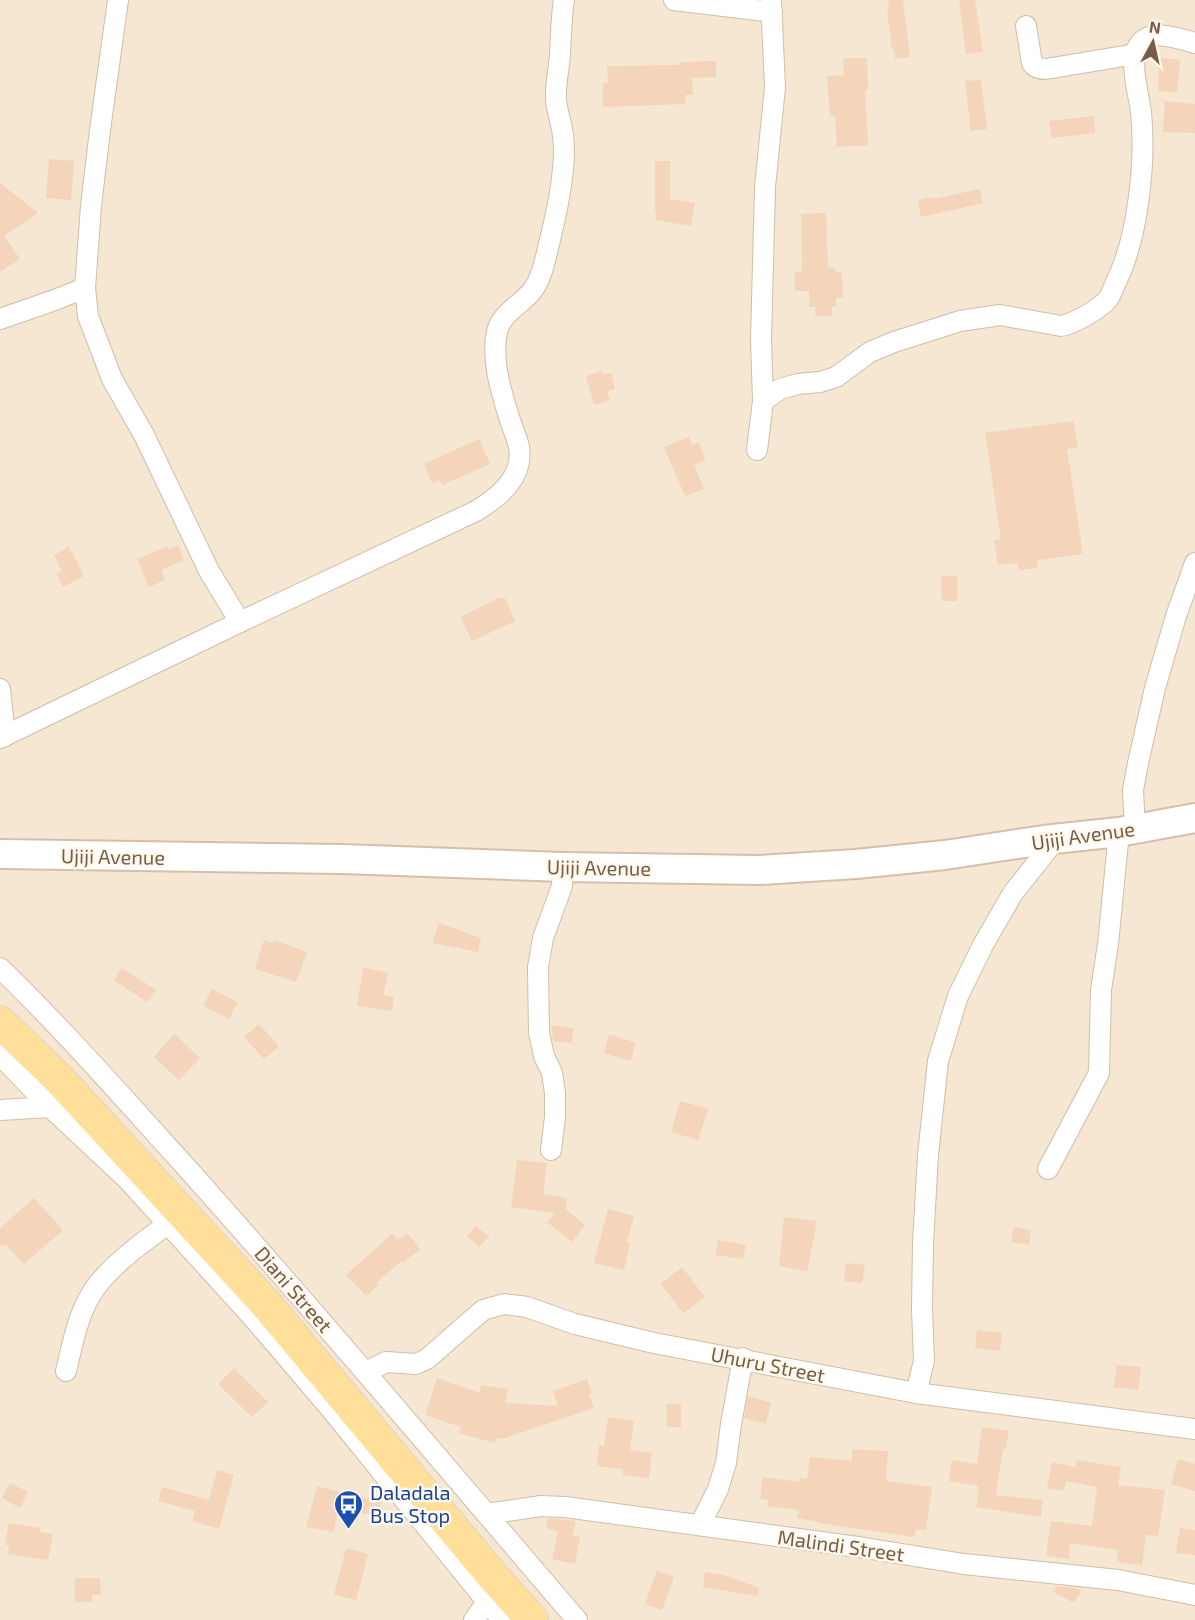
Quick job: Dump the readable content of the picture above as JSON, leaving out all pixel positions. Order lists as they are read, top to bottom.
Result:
{
  "streets": {
    "main road": ["Ujiji Avenue"],
    "street": ["Diani Street", "Uhuru Street", "Malindi Street"]
  },
  "crossings": [
    ["Diani Street", "Uhuru Street"],
    ["Diani Street", "Malindi Street"]
  ],
  "places": {
    "bus stop": ["Daladala Bus Stop"]
  },
  "north": "top"
}
